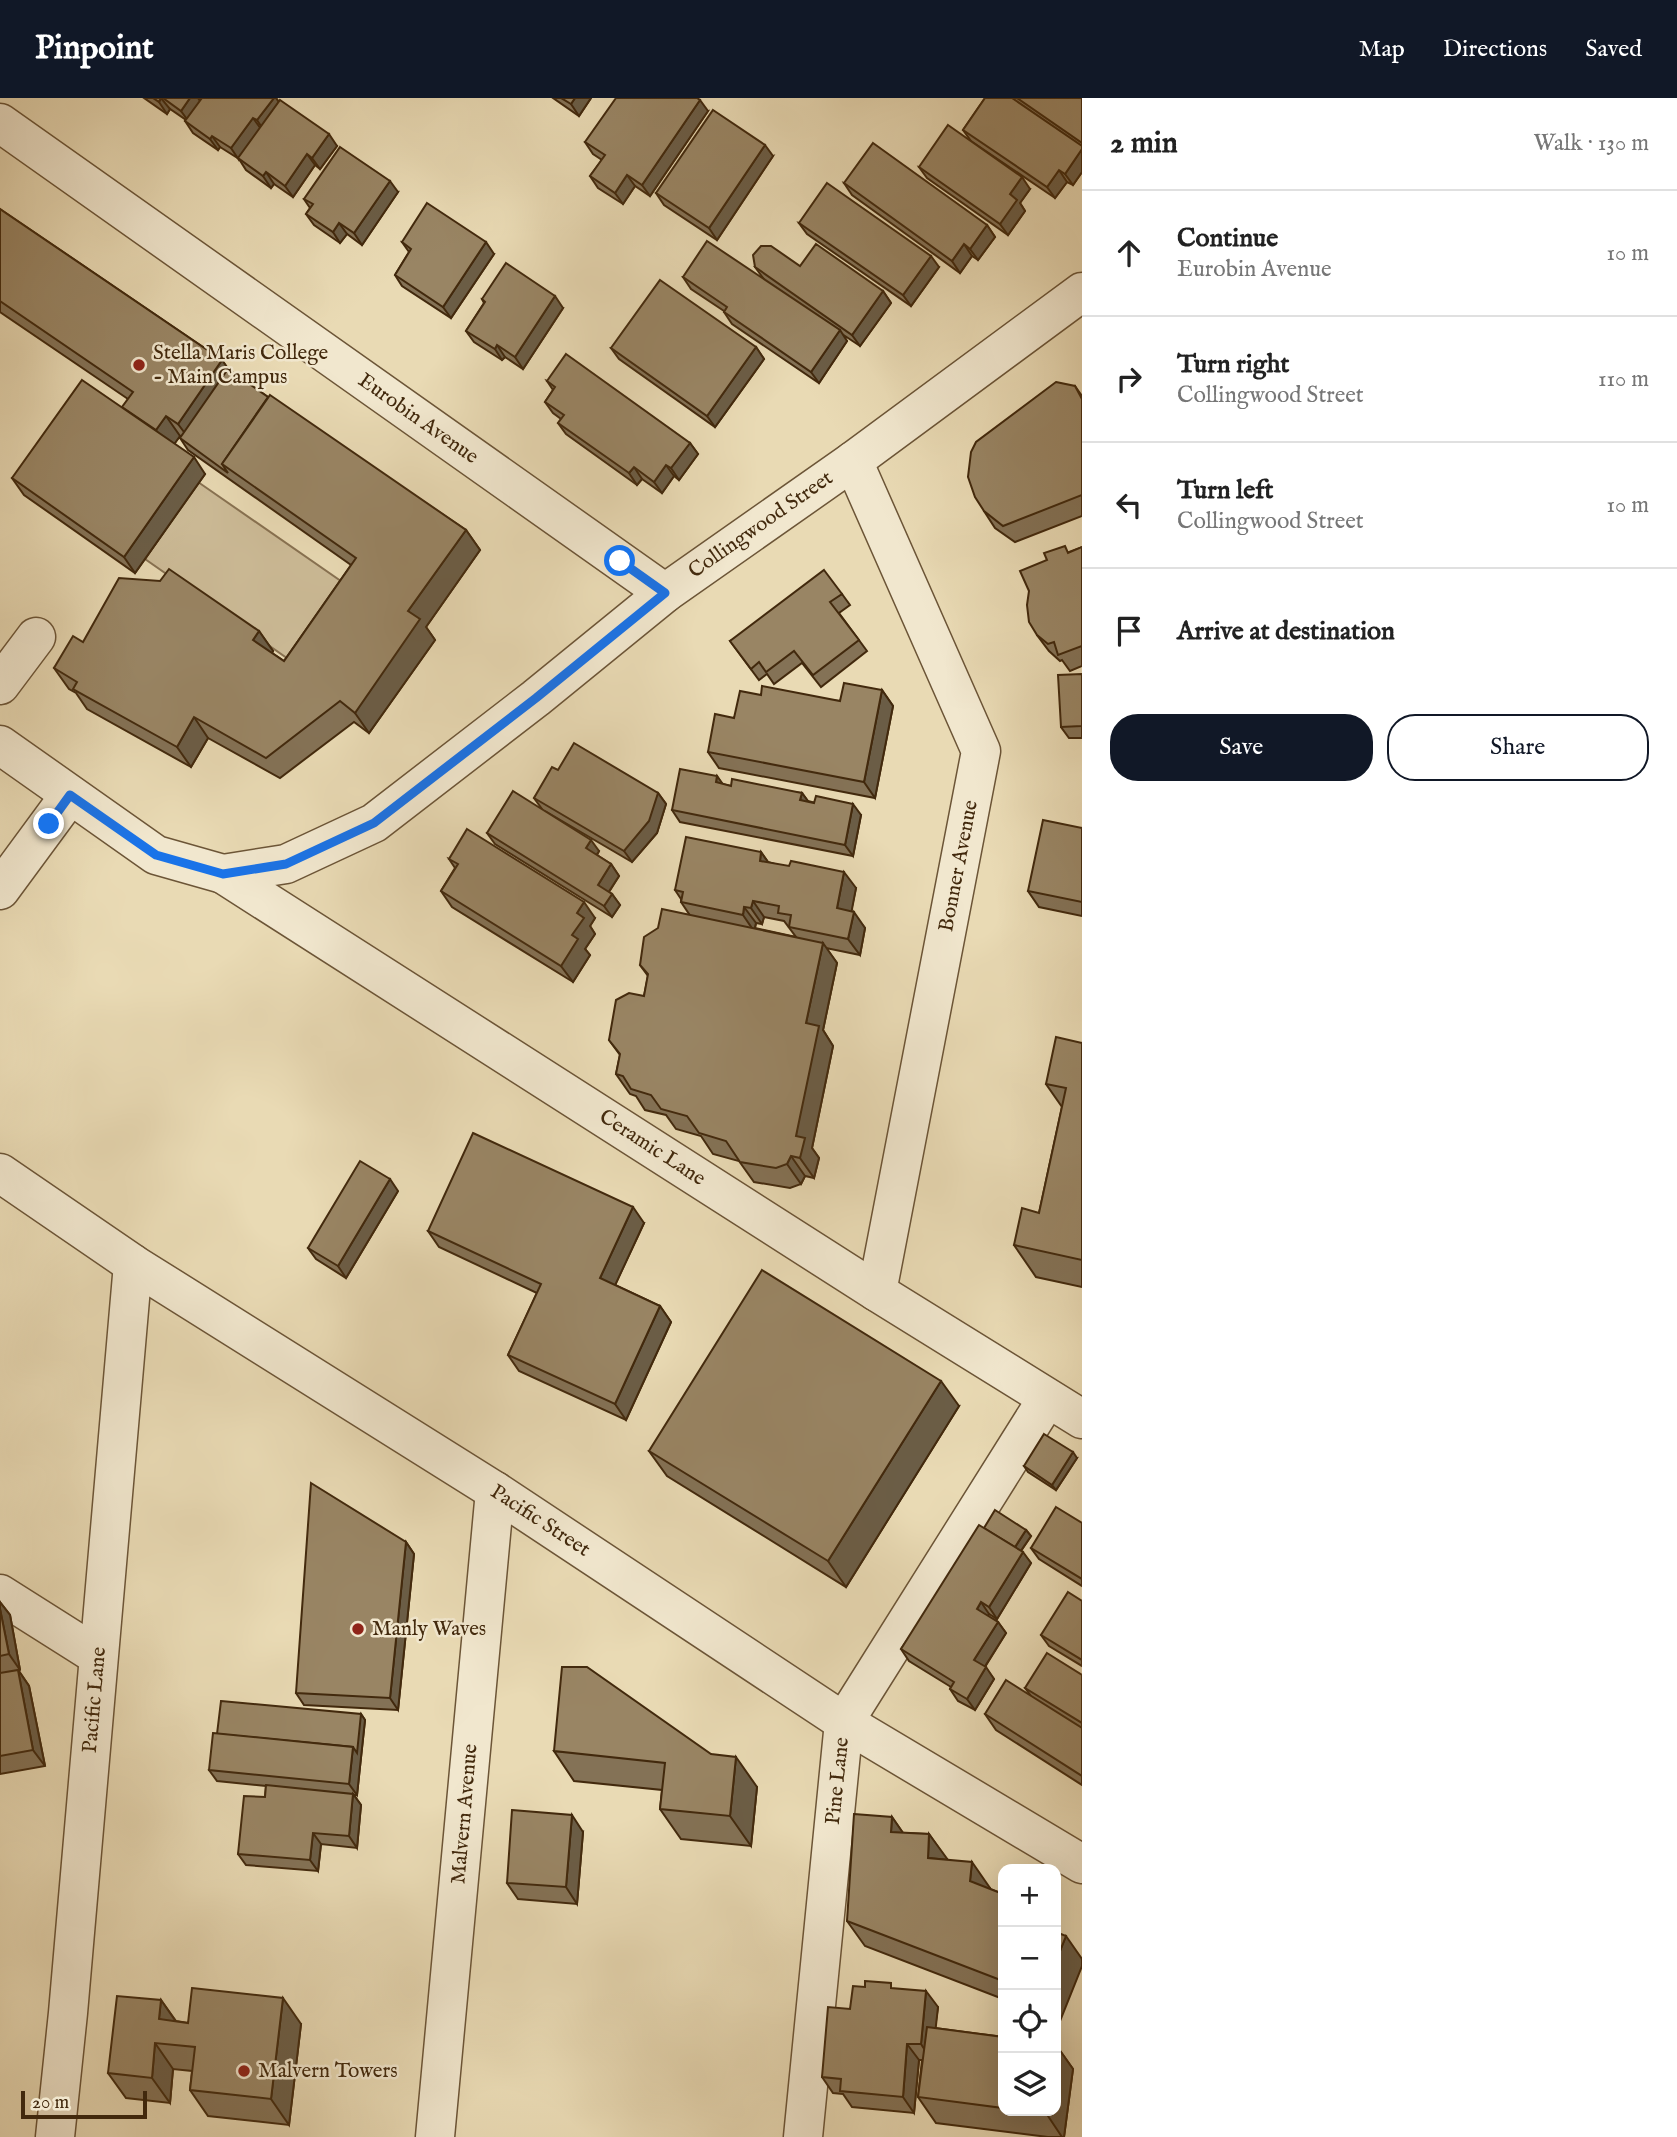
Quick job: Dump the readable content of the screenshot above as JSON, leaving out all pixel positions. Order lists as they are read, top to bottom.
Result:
{
  "streets": {
    "street": [
      "Eurobin Avenue",
      "Collingwood Street",
      "Bonner Avenue",
      "Ceramic Lane",
      "Pacific Street",
      "Pacific Lane",
      "Pine Lane",
      "Malvern Avenue"
    ]
  },
  "crossings": [
    ["Eurobin Avenue", "Collingwood Street"],
    ["Collingwood Street", "Bonner Avenue"],
    ["Collingwood Street", "Ceramic Lane"],
    ["Bonner Avenue", "Ceramic Lane"],
    ["Ceramic Lane", "Pine Lane"],
    ["Pacific Street", "Pacific Lane"],
    ["Pacific Street", "Pine Lane"],
    ["Pacific Street", "Malvern Avenue"]
  ],
  "places": ["Stella Maris College - Main Campus", "Manly Waves", "Malvern Towers"],
  "scale_bar": "20 m",
  "page": {
    "header": "Pinpoint",
    "nav": ["Map", "Directions", "Saved"],
    "heading": ["2 min", "Walk · 130 m"],
    "list": [
      ["Continue", "Eurobin Avenue", "10 m"],
      ["Turn right", "Collingwood Street", "110 m"],
      ["Turn left", "Collingwood Street", "10 m"],
      "Arrive at destination"
    ],
    "buttons": ["Save", "Share"],
    "map_buttons": ["+", "−"],
    "scale": "20 m"
  }
}
